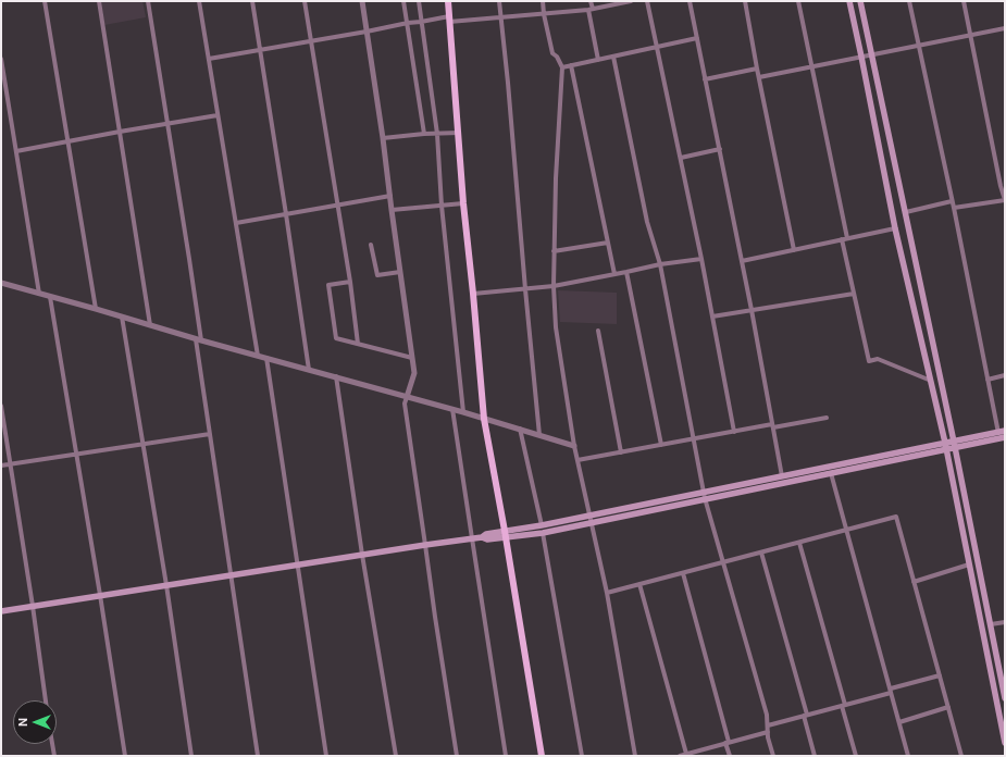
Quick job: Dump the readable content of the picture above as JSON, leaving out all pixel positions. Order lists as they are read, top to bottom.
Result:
{
  "north": "left"
}
